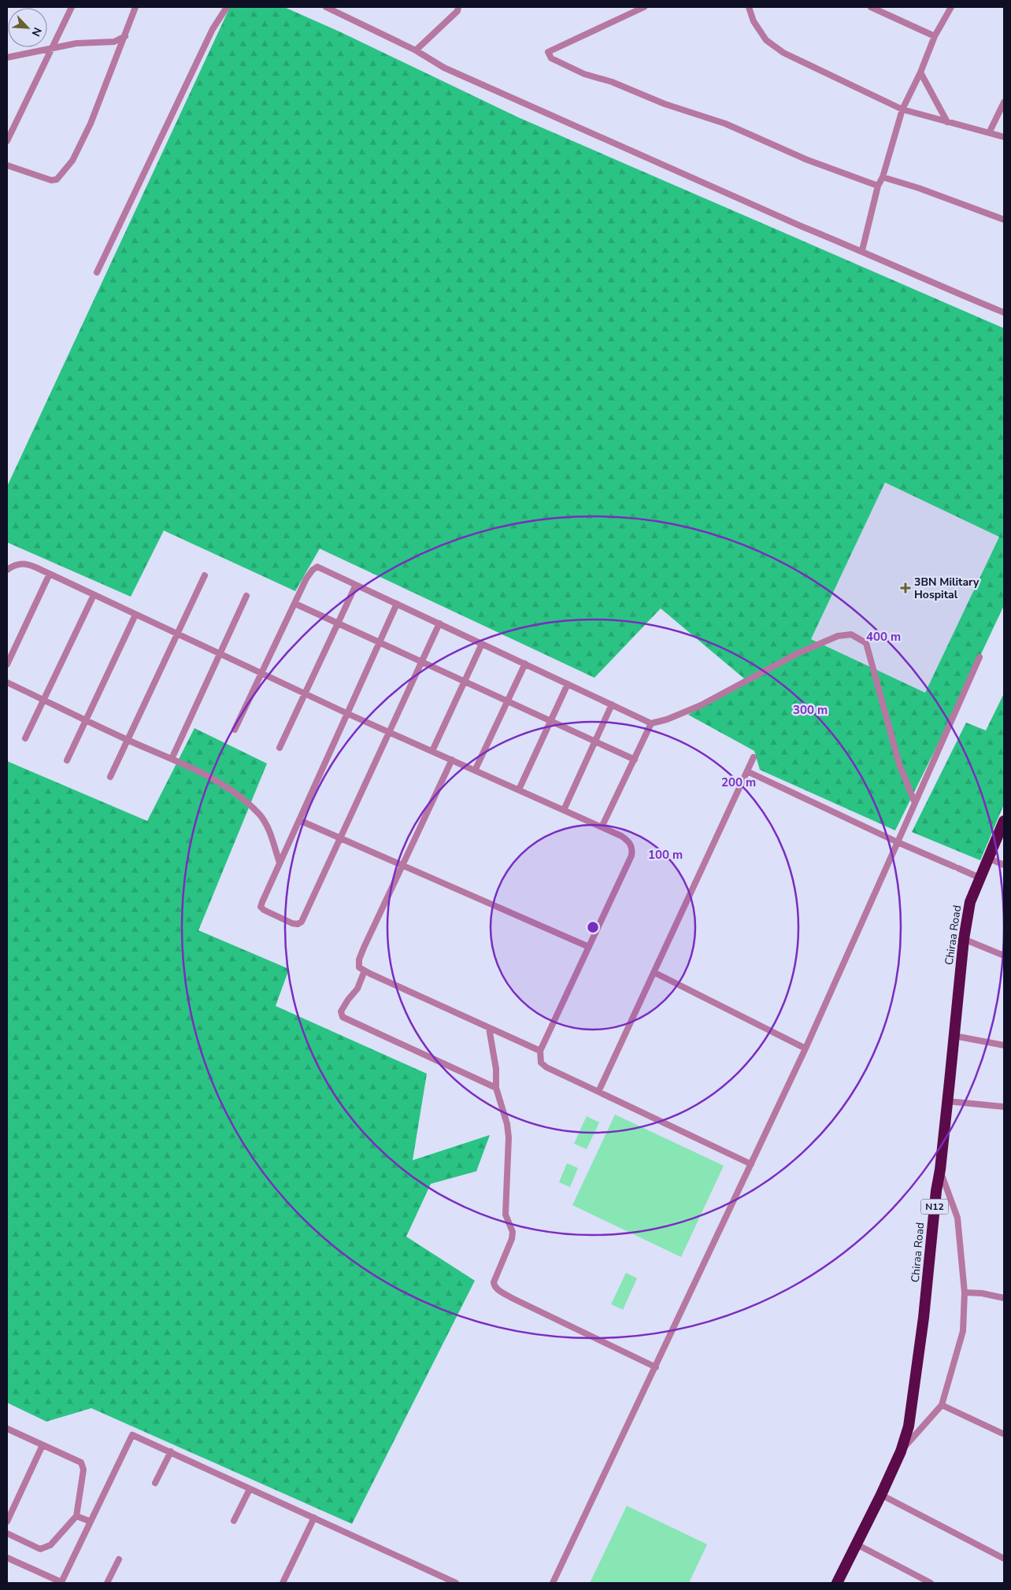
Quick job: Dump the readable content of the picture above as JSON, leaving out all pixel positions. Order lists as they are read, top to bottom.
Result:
{
  "streets": {
    "highway": ["Chiraa Road", "N12"]
  },
  "places": {
    "health": ["3BN Military Hospital"]
  },
  "north": "bottom right",
  "rings": [
    "400 m",
    "300 m",
    "200 m",
    "100 m"
  ]
}
